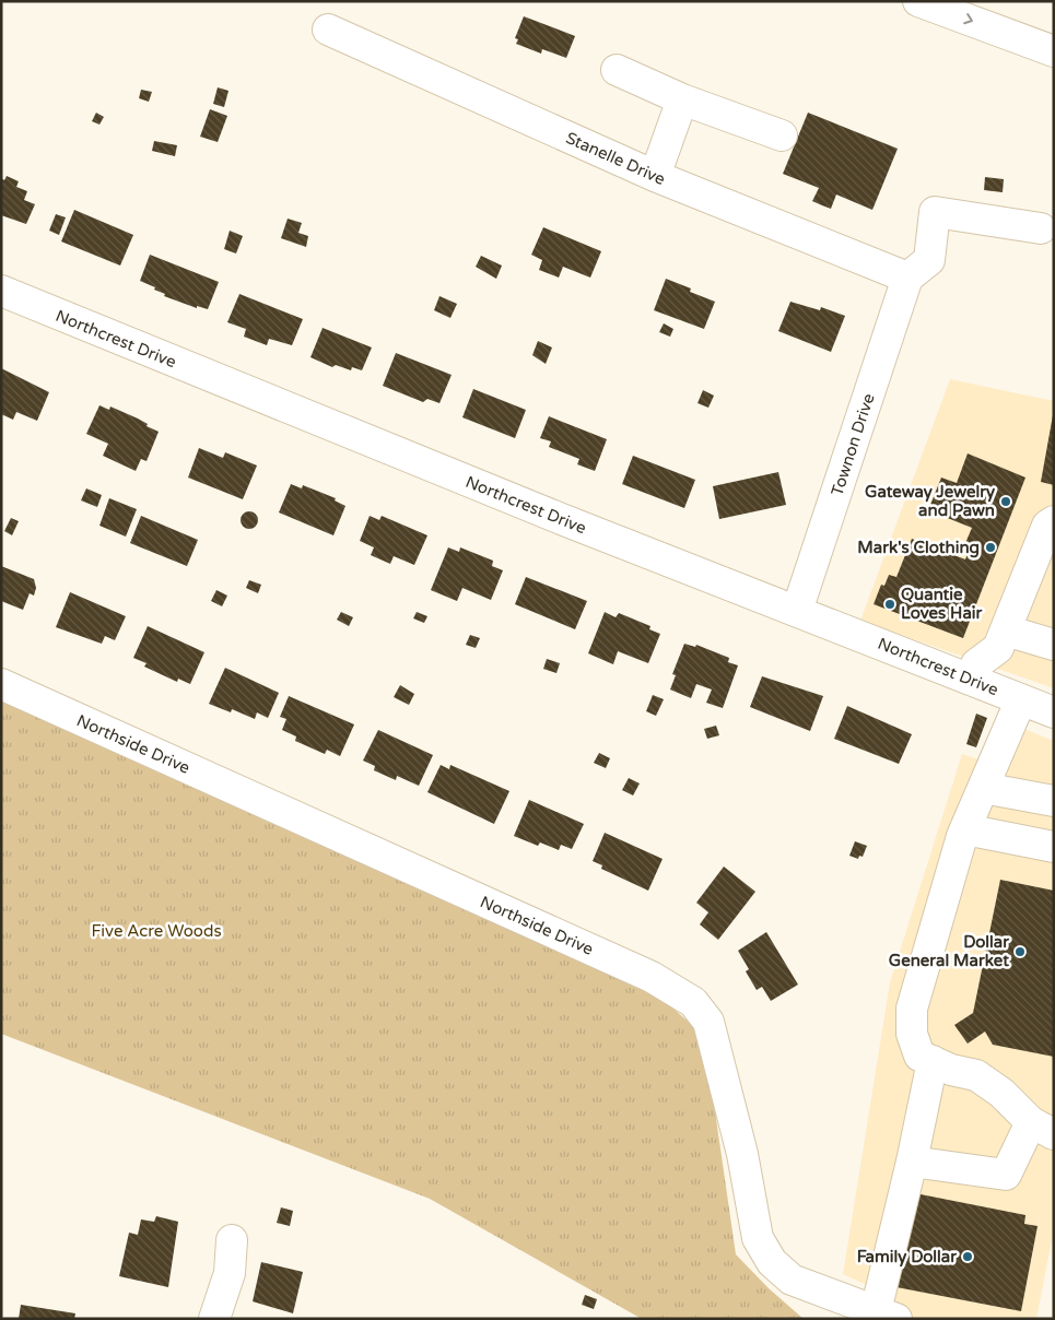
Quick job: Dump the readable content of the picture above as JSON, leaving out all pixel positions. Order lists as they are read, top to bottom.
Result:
{
  "streets": {
    "main road": [
      "Stanelle Drive",
      "Northcrest Drive",
      "Townon Drive",
      "Northside Drive"
    ]
  },
  "crossings": [
    ["Stanelle Drive", "Townon Drive"],
    ["Northcrest Drive", "Townon Drive"]
  ],
  "parks": ["Five Acre Woods"],
  "places": [
    "Gateway Jewelry and Pawn",
    "Mark's Clothing",
    "Quantie Loves Hair",
    "Dollar General Market",
    "Family Dollar"
  ]
}
